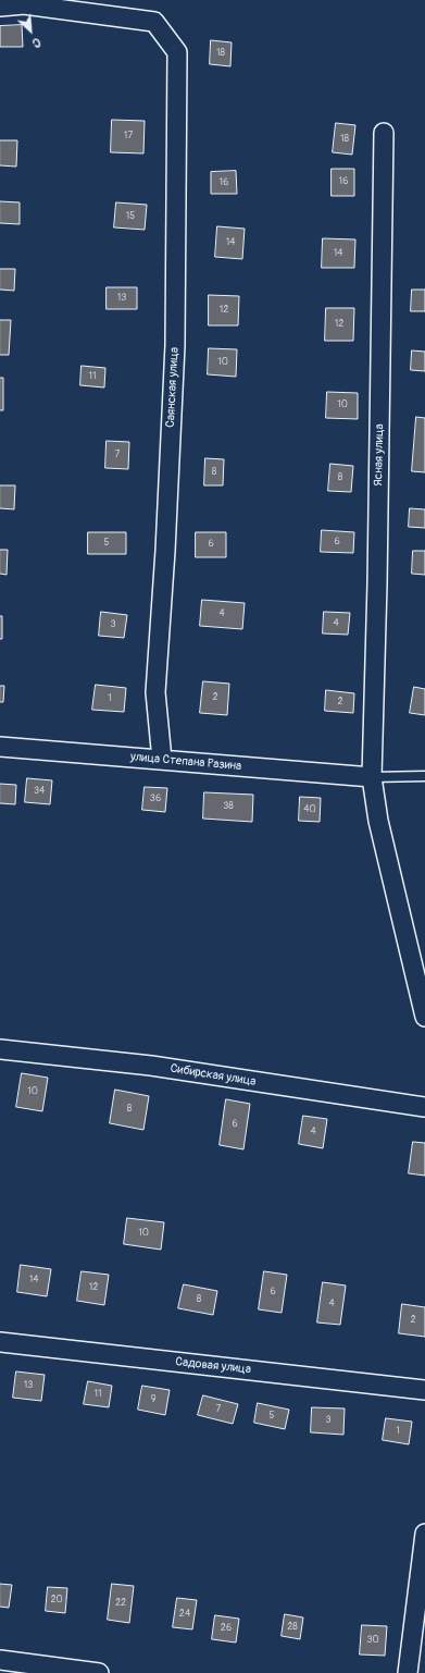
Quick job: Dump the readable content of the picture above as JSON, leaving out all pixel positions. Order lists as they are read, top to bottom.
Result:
{
  "streets": {
    "street": [
      "Саянская улица",
      "Ясная улица",
      "улица Степана Разина",
      "Сибирская улица",
      "Садовая улица"
    ]
  },
  "crossings": [
    ["Саянская улица", "улица Степана Разина"],
    ["Ясная улица", "улица Степана Разина"]
  ],
  "house_numbers": [
    "18",
    "17",
    "18",
    "16",
    "16",
    "15",
    "14",
    "14",
    "13",
    "12",
    "12",
    "10",
    "11",
    "10",
    "7",
    "8",
    "8",
    "6",
    "5",
    "6",
    "4",
    "4",
    "3",
    "2",
    "1",
    "2",
    "34",
    "36",
    "38",
    "40",
    "10",
    "8",
    "6",
    "4",
    "10",
    "14",
    "12",
    "6",
    "8",
    "4",
    "2",
    "13",
    "11",
    "9",
    "7",
    "5",
    "3",
    "1",
    "20",
    "22",
    "24",
    "28",
    "26",
    "30"
  ],
  "north": "bottom right"
}
